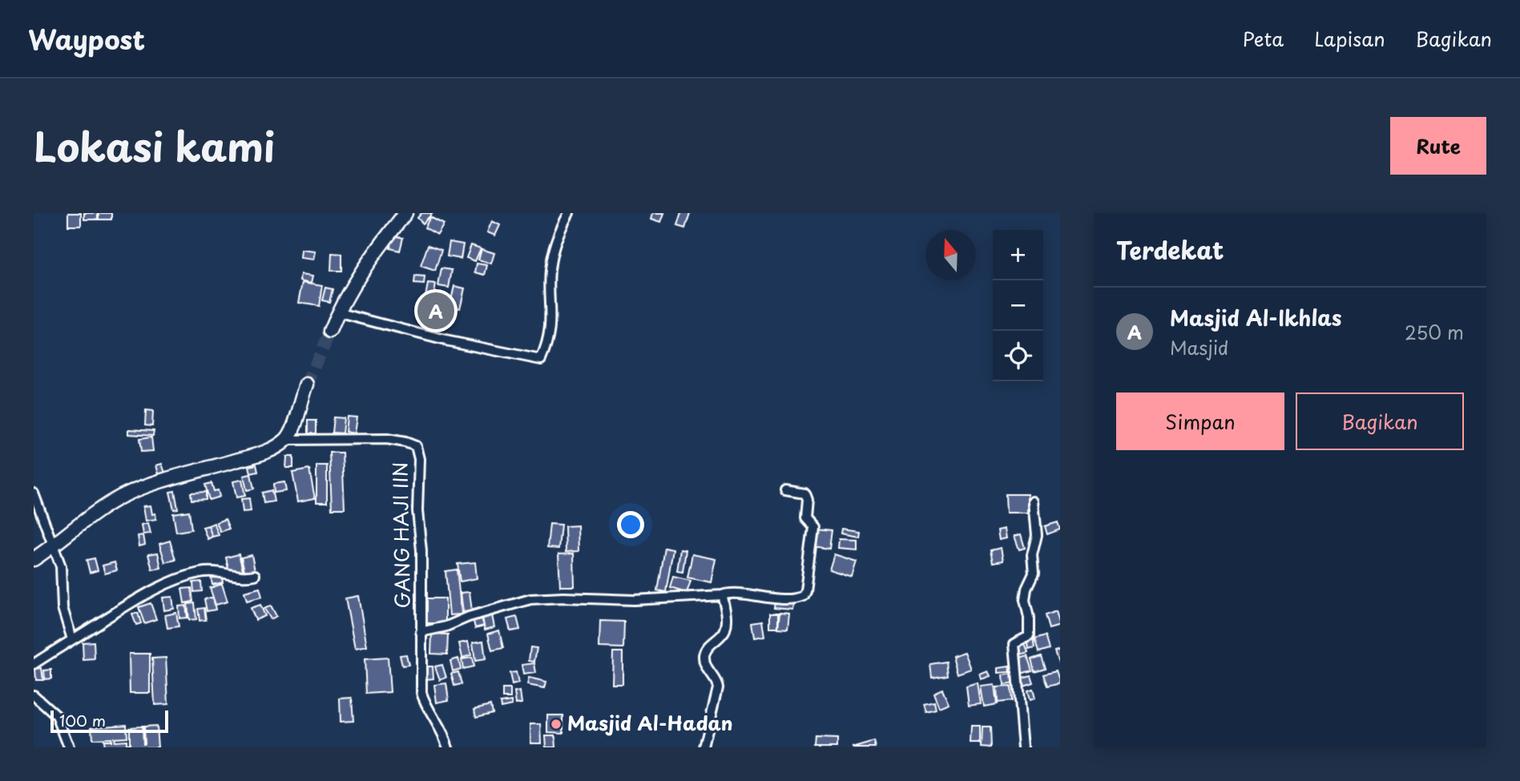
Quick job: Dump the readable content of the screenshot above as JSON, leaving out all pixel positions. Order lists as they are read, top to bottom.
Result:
{
  "streets": {
    "street": ["GANG HAJI IIN"]
  },
  "places": ["Masjid Al-Hadan"],
  "scale_bar": "100 m",
  "north": "top",
  "page": {
    "header": "Waypost",
    "nav": ["Peta", "Lapisan", "Bagikan"],
    "title": "Lokasi kami",
    "buttons": [
      "Rute",
      ["Simpan", "Bagikan"]
    ],
    "heading": "Terdekat",
    "map_buttons": ["+", "−"],
    "list": [
      {
        "mark": "A",
        "name": "Masjid Al-Ikhlas",
        "note": "Masjid",
        "value": "250 m"
      }
    ],
    "pins": "A",
    "scale": "100 m"
  }
}
